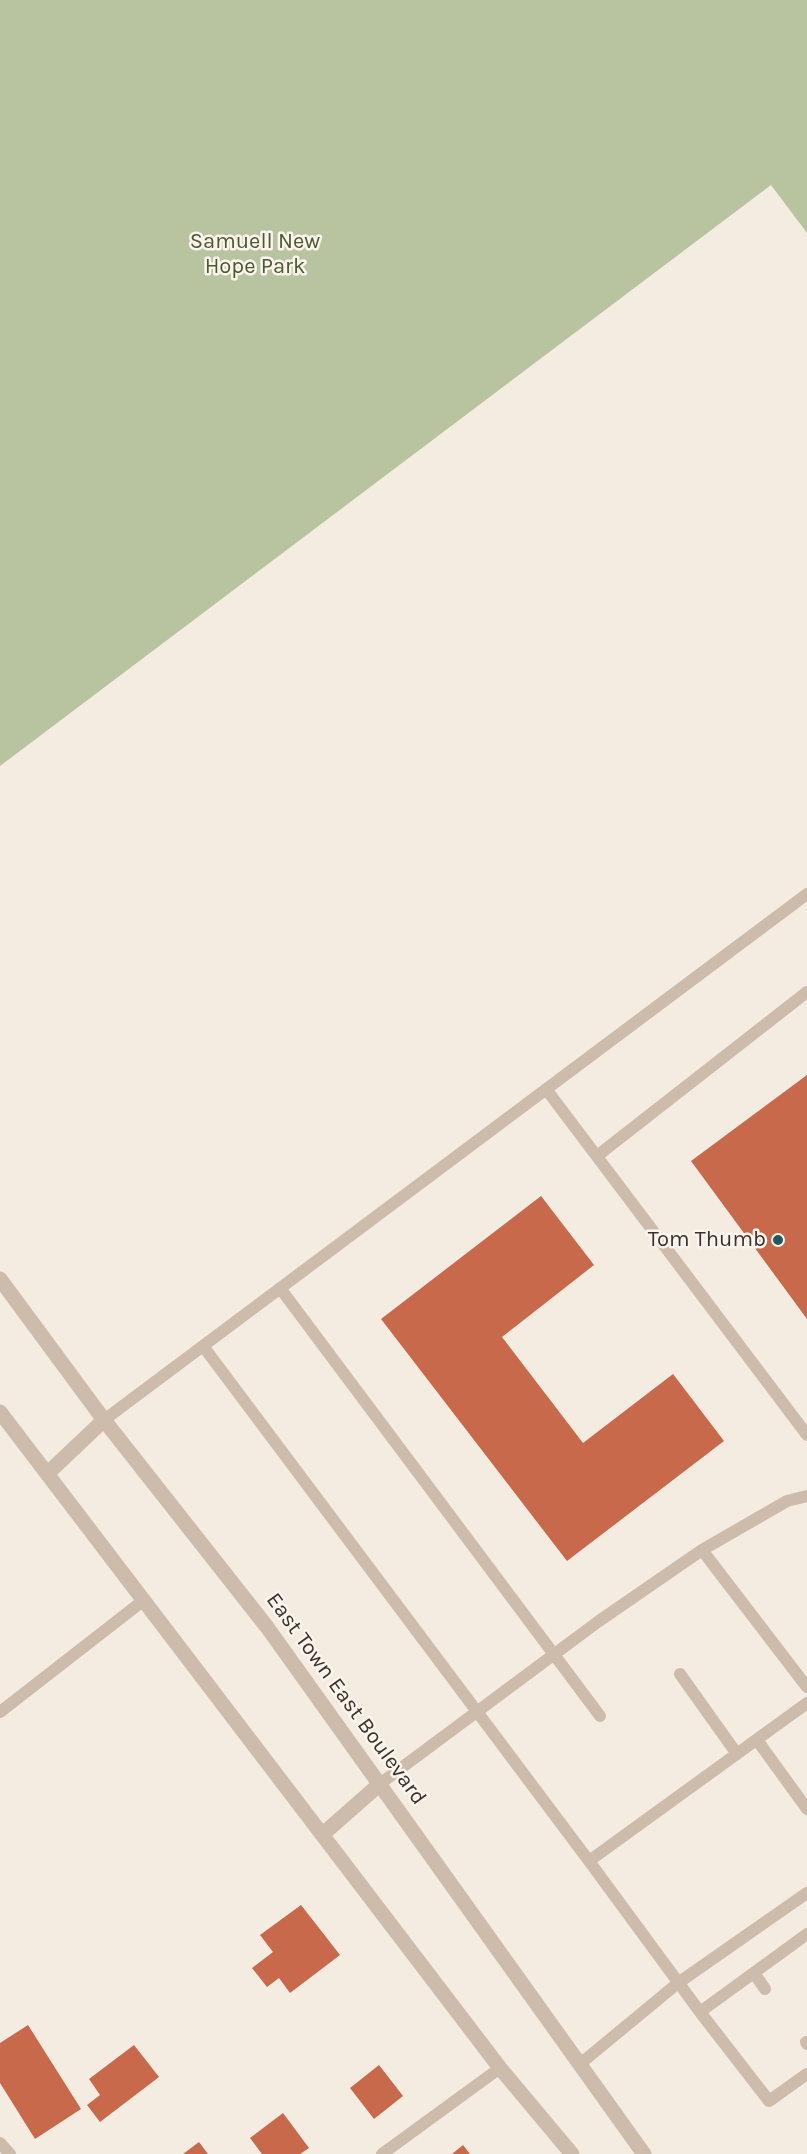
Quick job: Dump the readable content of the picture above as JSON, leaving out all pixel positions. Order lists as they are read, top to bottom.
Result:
{
  "streets": {
    "street": ["East Town East Boulevard"]
  },
  "parks": ["Samuell New Hope Park"],
  "places": ["Tom Thumb"]
}
